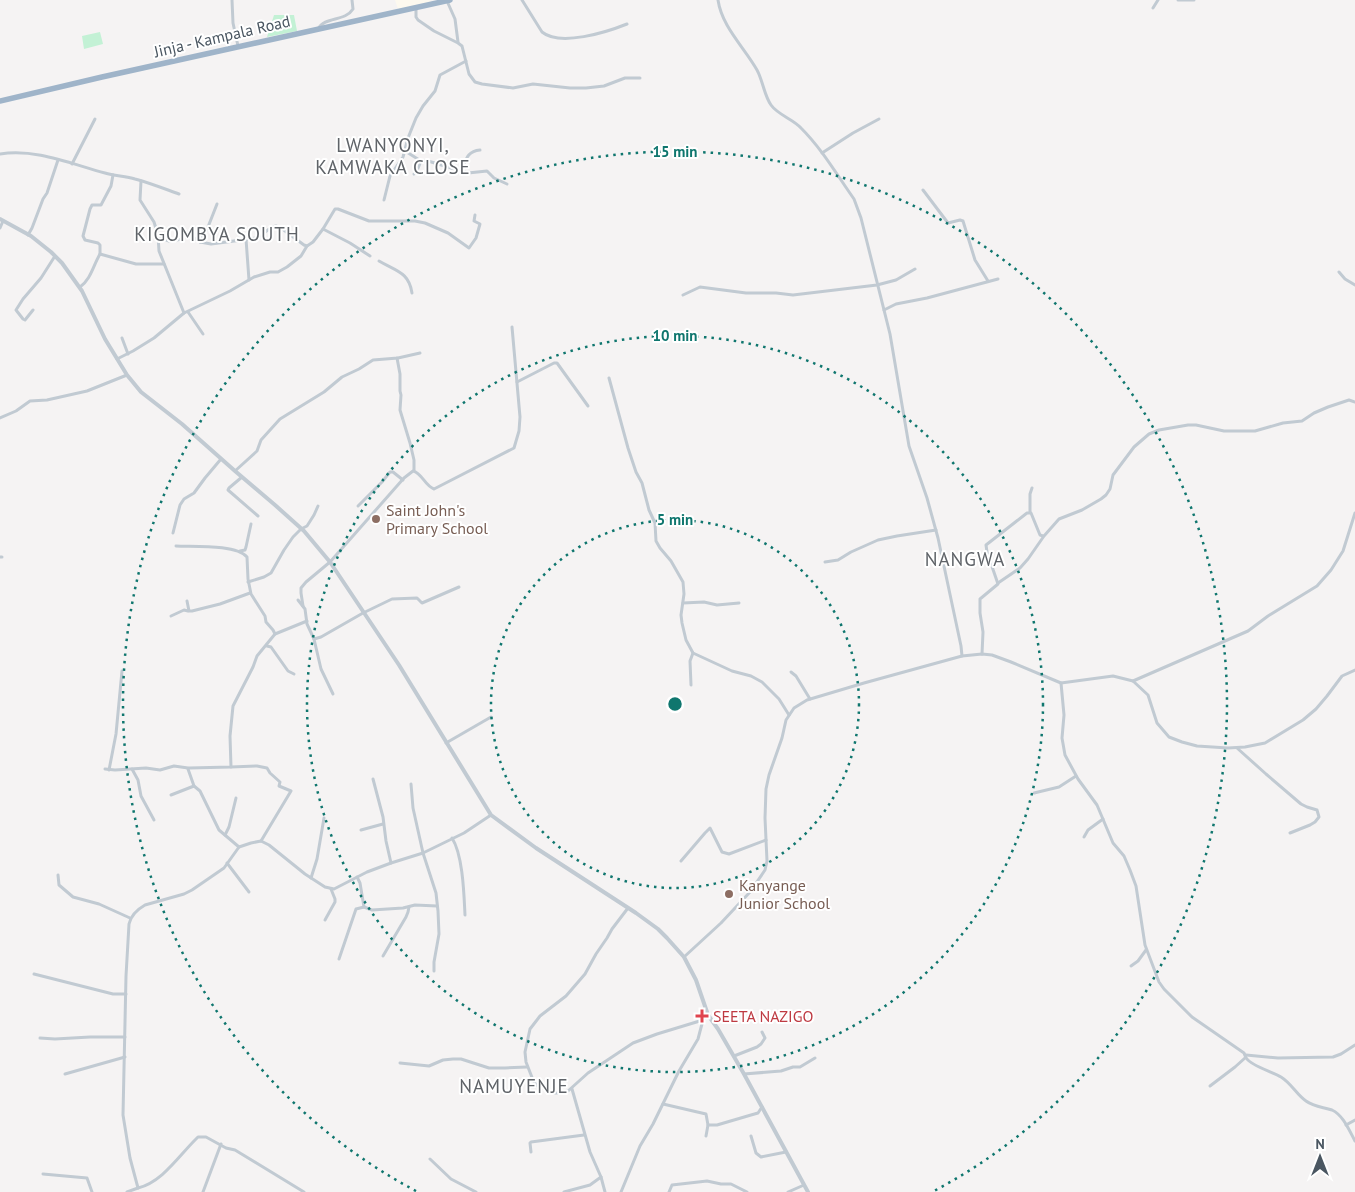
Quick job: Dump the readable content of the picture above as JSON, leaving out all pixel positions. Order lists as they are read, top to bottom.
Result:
{
  "streets": {
    "highway": ["Jinja - Kampala Road"]
  },
  "districts": [
    "LWANYONYI, KAMWAKA CLOSE",
    "KIGOMBYA SOUTH",
    "NANGWA",
    "NAMUYENJE"
  ],
  "places": {
    "other": ["Saint John's Primary School", "Kanyange Junior School"],
    "health": ["SEETA NAZIGO"]
  },
  "north": "top",
  "rings": ["15 min", "10 min", "5 min"]
}
